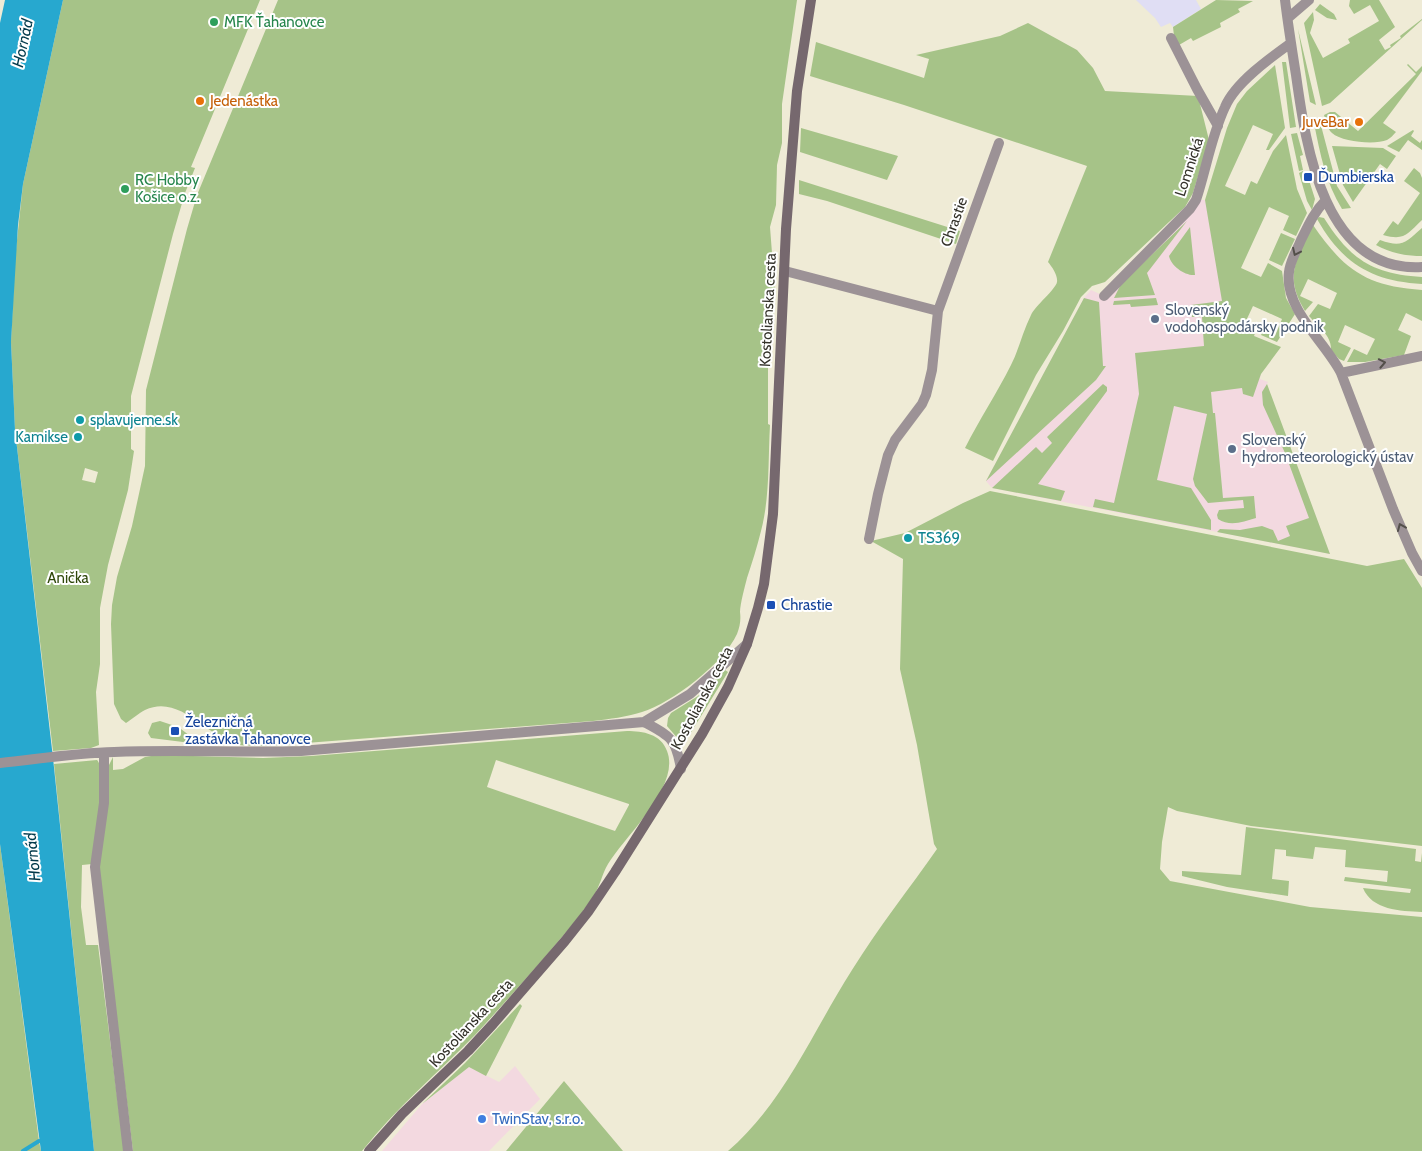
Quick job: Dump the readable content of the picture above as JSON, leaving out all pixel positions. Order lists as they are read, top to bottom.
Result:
{
  "streets": {
    "street": ["Lomnická", "Chrastie", "Kostolianska cesta"]
  },
  "water": ["Hornád"],
  "parks": ["Anička"],
  "places": {
    "other": [
      "MFK Ťahanovce",
      "Jedenástka",
      "JuveBar",
      "RC Hobby Košice o.z.",
      "Slovenský vodohospodársky podnik",
      "splavujeme.sk",
      "Kamikse",
      "Slovenský hydrometeorologický ústav",
      "TS369",
      "TwinStav, s.r.o."
    ],
    "transit": ["Ďumbierska", "Chrastie", "Železničná zastávka Ťahanovce"]
  }
}
